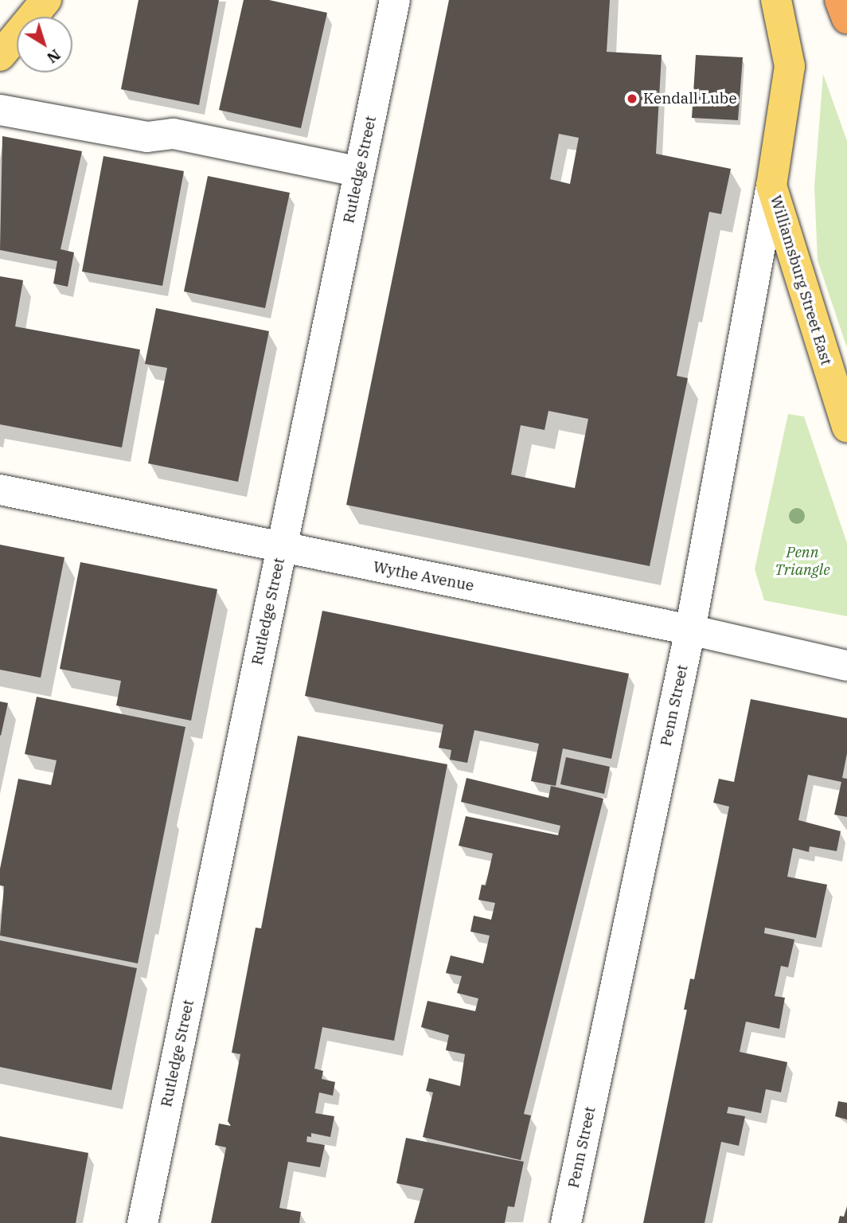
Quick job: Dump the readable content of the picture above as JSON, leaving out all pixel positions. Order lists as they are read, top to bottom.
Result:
{
  "streets": {
    "main road": ["Williamsburg Street East"],
    "street": ["Rutledge Street", "Wythe Avenue", "Penn Street"]
  },
  "crossings": [
    ["Rutledge Street", "Wythe Avenue"],
    ["Williamsburg Street East", "Penn Street"],
    ["Wythe Avenue", "Penn Street"]
  ],
  "parks": ["Penn Triangle"],
  "places": ["Kendall Lube"],
  "north": "bottom right"
}
